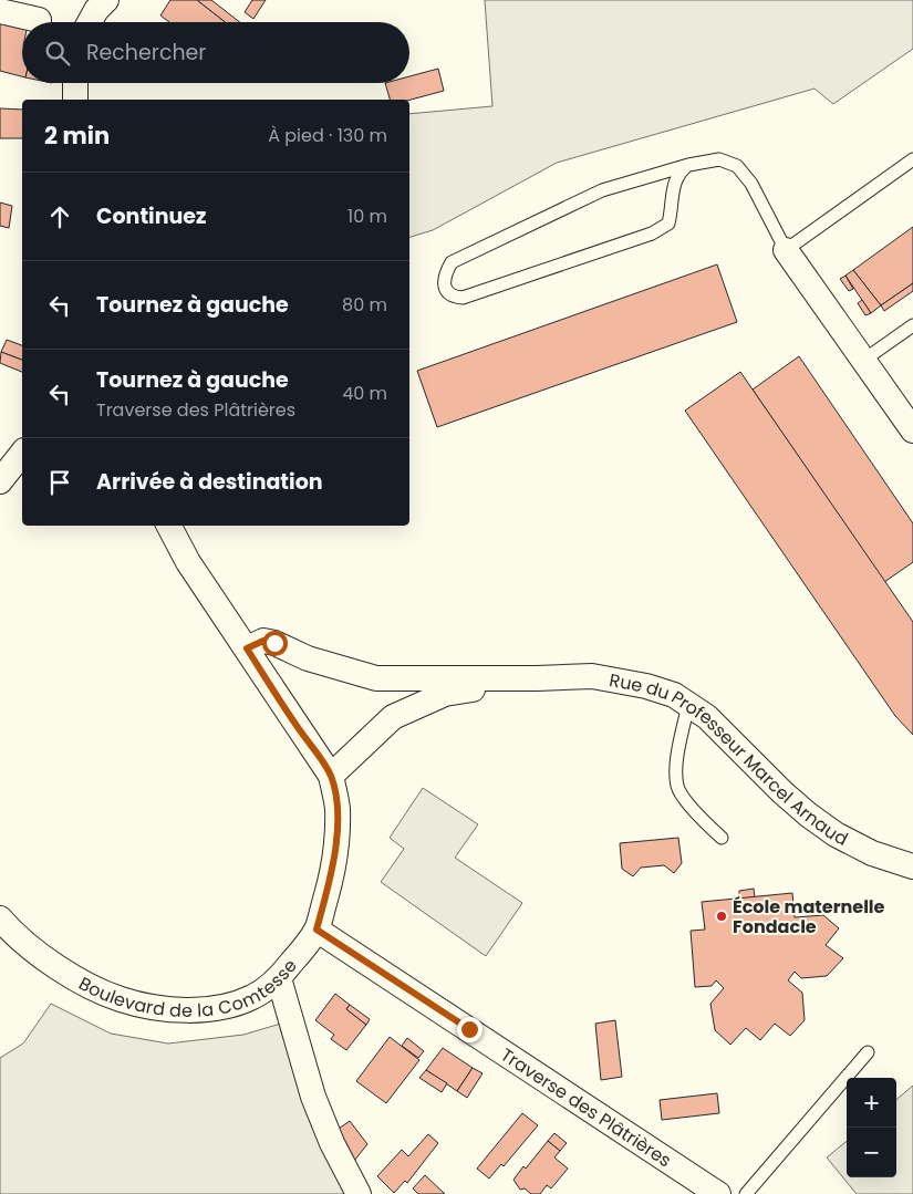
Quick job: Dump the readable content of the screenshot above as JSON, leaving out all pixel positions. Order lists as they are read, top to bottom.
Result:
{
  "streets": {
    "street": ["Rue du Professeur Marcel Arnaud", "Boulevard de la Comtesse", "Traverse des Plâtrières"]
  },
  "crossings": [
    ["Rue du Professeur Marcel Arnaud", "Boulevard de la Comtesse"],
    ["Boulevard de la Comtesse", "Traverse des Plâtrières"]
  ],
  "places": ["École maternelle Fondacle"],
  "page": {
    "search": "Rechercher",
    "heading": ["2 min", "À pied · 130 m"],
    "list": [
      ["Continuez", "10 m"],
      ["Tournez à gauche", "80 m"],
      ["Tournez à gauche", "Traverse des Plâtrières", "40 m"],
      "Arrivée à destination"
    ],
    "map_buttons": ["+", "−"]
  }
}
